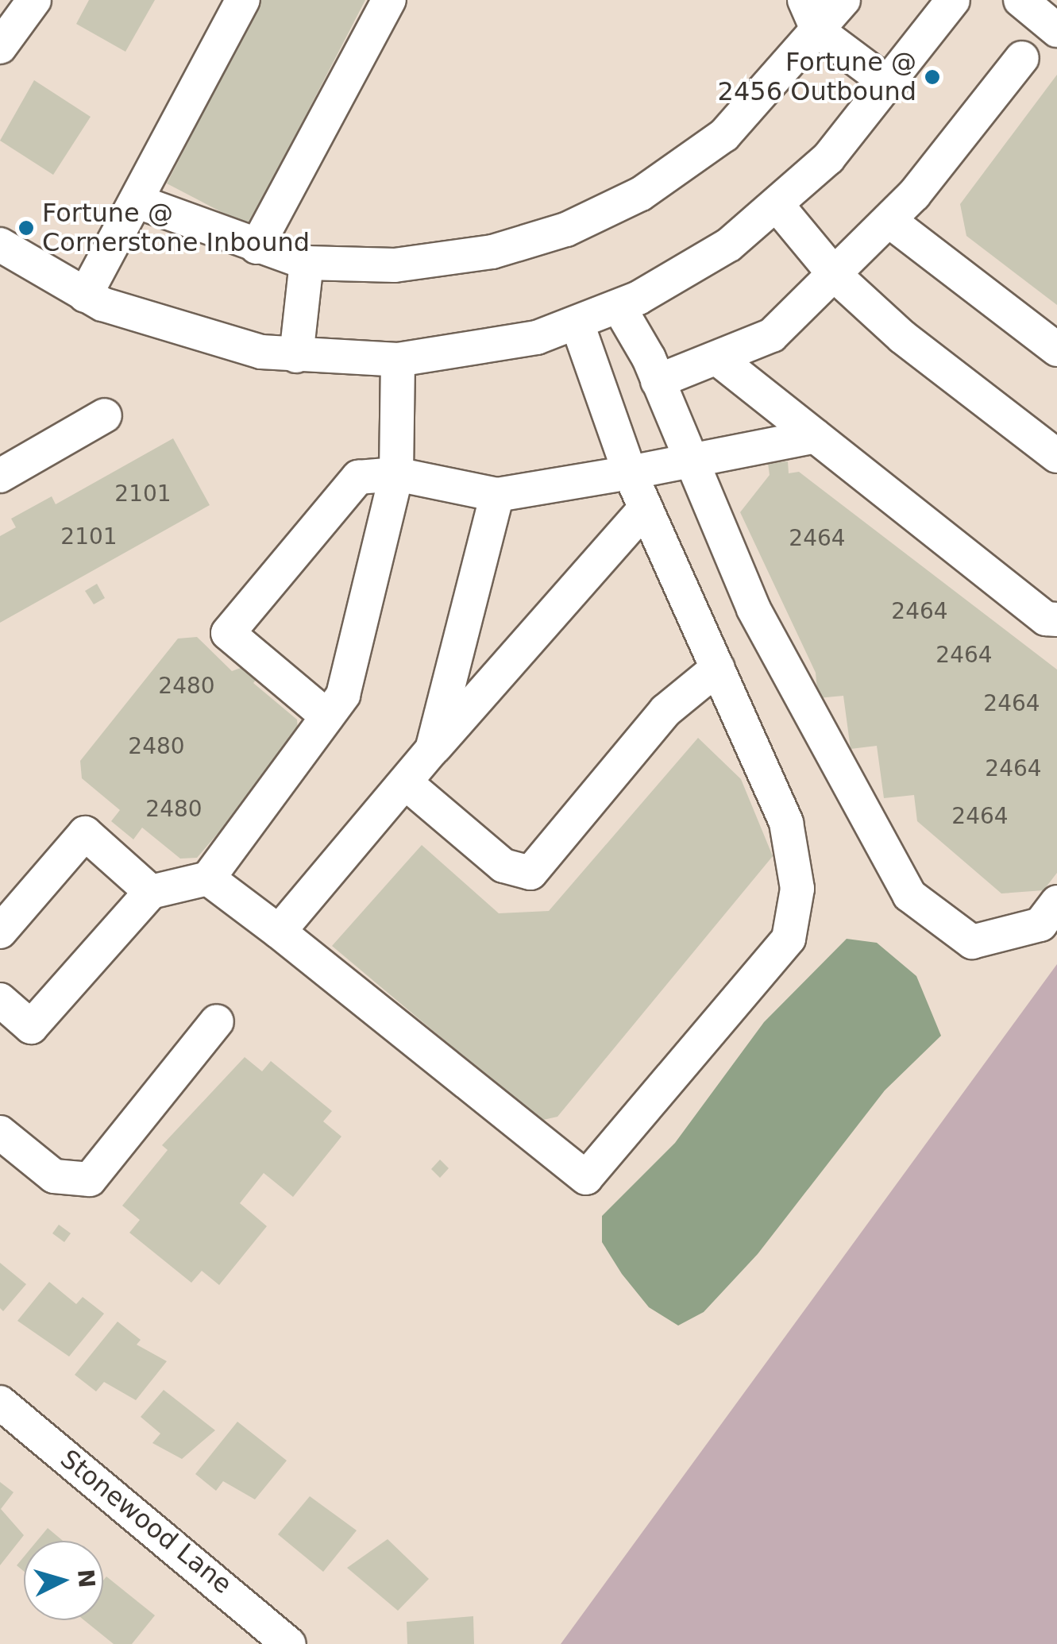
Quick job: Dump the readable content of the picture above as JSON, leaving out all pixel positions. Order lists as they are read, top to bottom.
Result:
{
  "streets": {
    "street": ["Stonewood Lane"]
  },
  "places": ["Fortune @ 2456 Outbound", "Fortune @ Cornerstone Inbound"],
  "house_numbers": [
    "2101",
    "2101",
    "2464",
    "2464",
    "2464",
    "2480",
    "2464",
    "2480",
    "2464",
    "2480",
    "2464"
  ],
  "north": "right"
}
